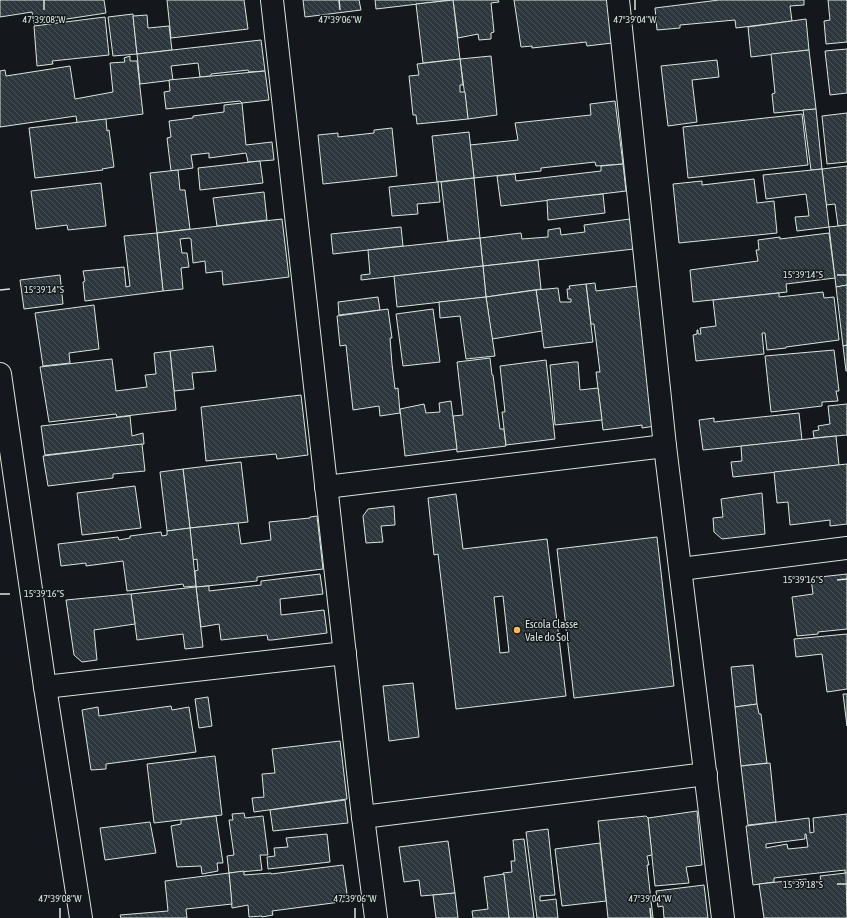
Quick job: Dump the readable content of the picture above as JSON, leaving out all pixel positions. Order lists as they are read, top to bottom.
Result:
{
  "places": ["Escola Classe Vale do Sol"],
  "coordinates": [
    "47°39'08\"W",
    "47°39'06\"W",
    "47°39'04\"W",
    "15°39'14\"S",
    "15°39'16\"S",
    "15°39'18\"S"
  ]
}
